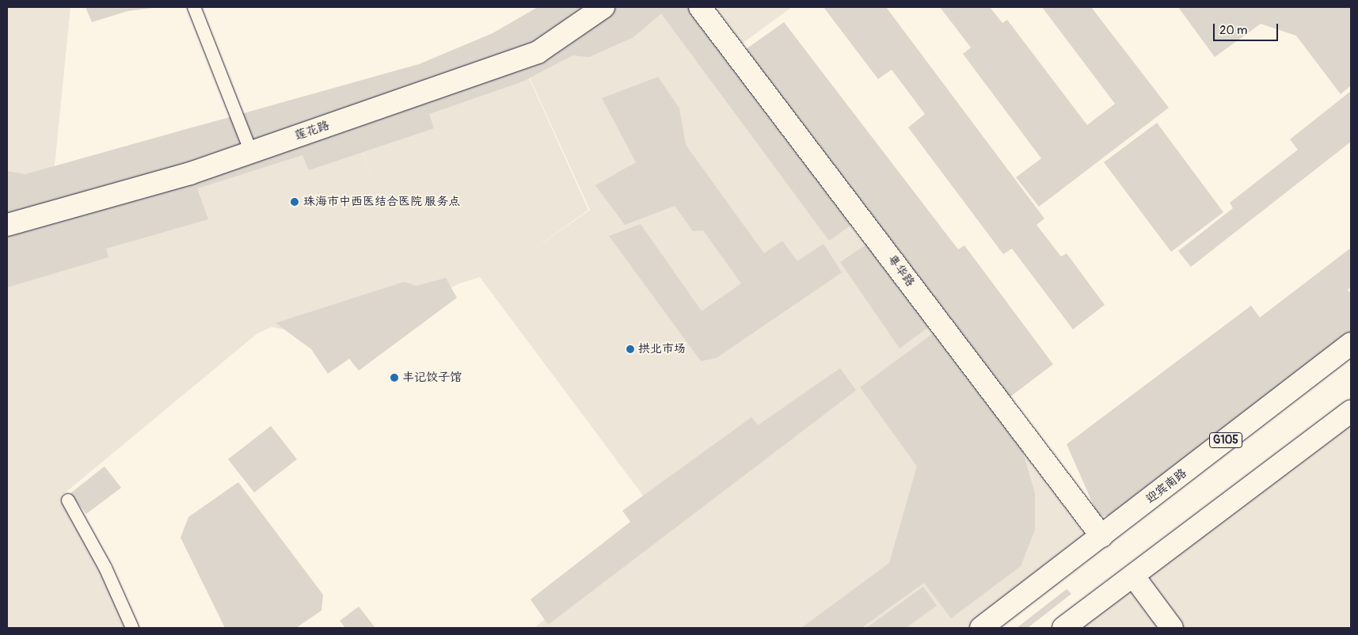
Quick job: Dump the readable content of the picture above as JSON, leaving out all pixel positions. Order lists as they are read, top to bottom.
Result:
{
  "streets": {
    "main road": [
      "莲花路",
      "粤华路",
      "G105",
      "迎宾南路"
    ]
  },
  "crossings": [
    ["粤华路", "迎宾南路"]
  ],
  "places": ["珠海市中西医结合医院 服务点", "拱北市场", "丰记饺子馆"],
  "scale_bar": "20 m"
}
